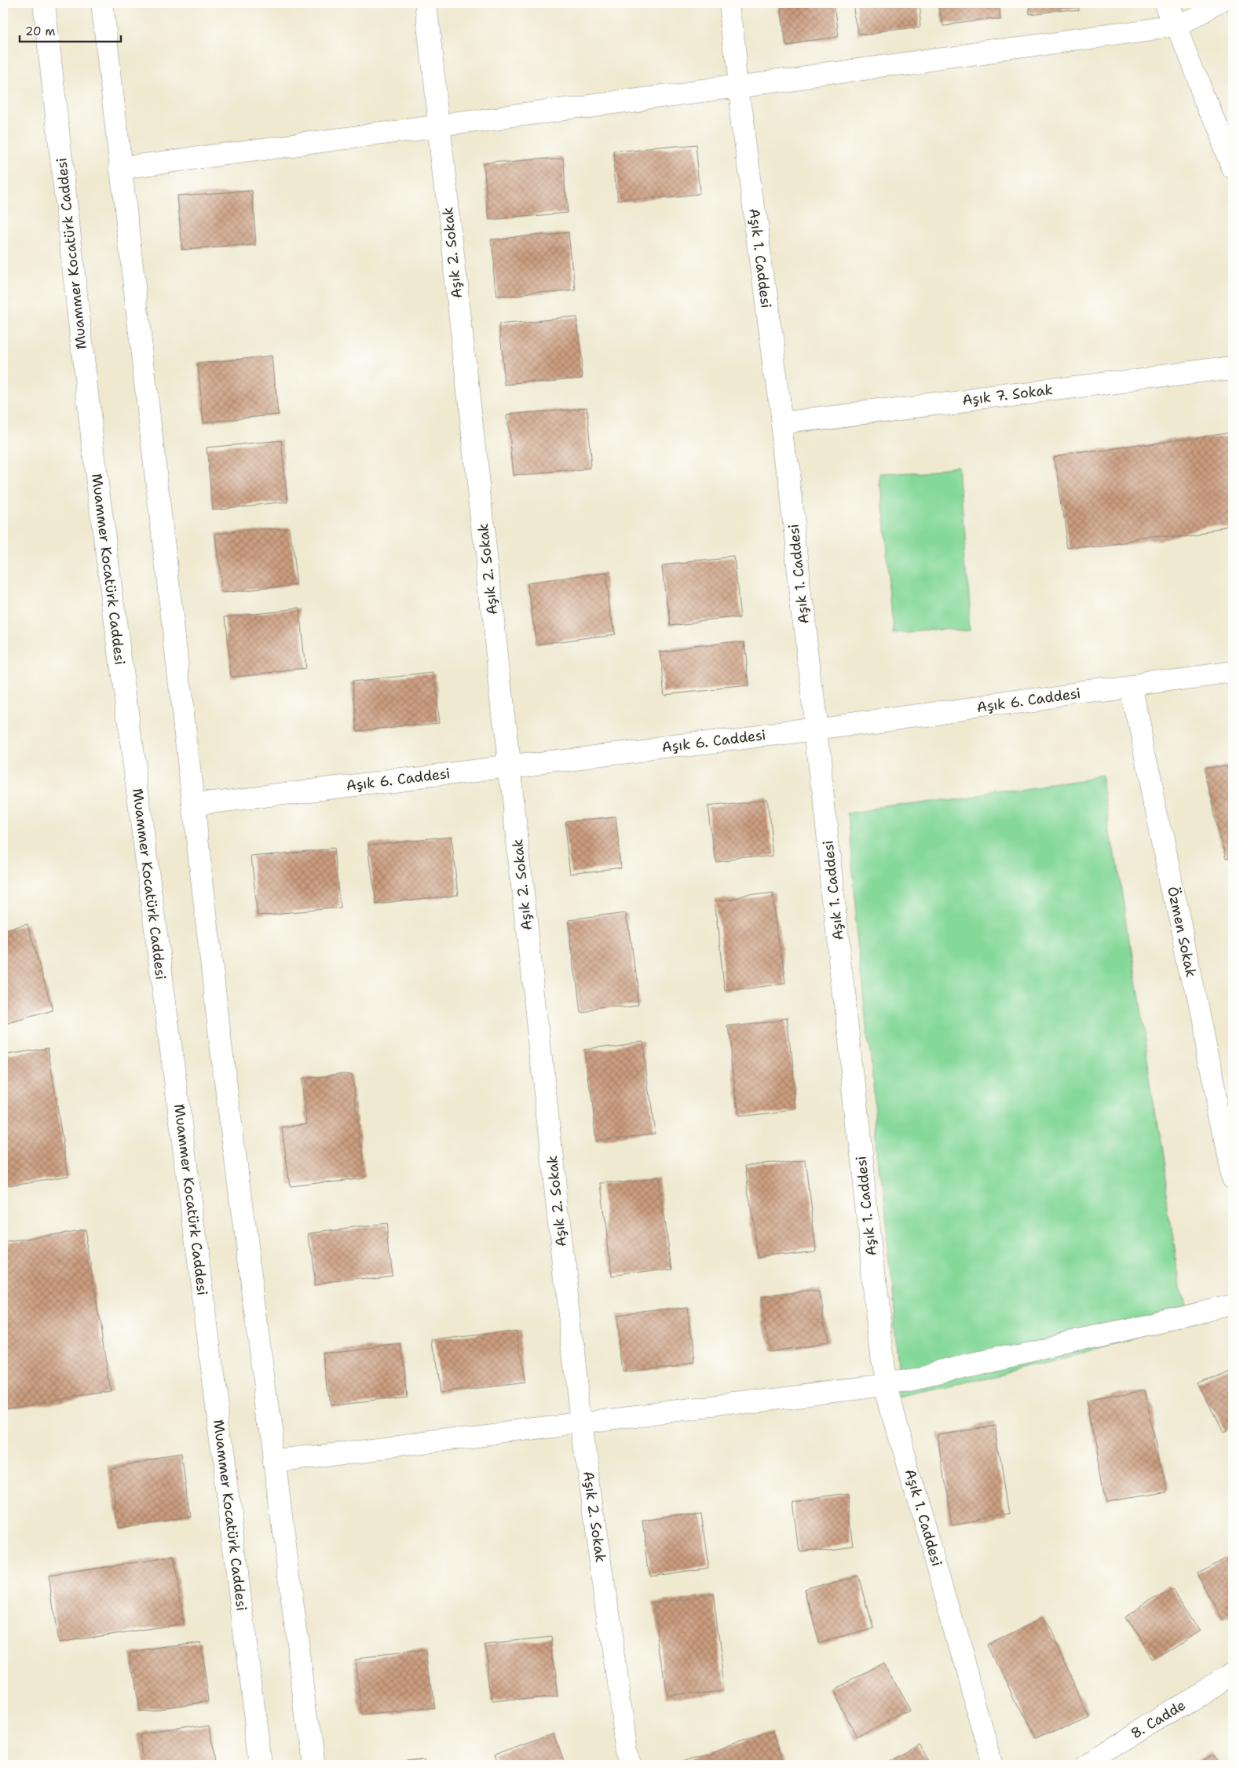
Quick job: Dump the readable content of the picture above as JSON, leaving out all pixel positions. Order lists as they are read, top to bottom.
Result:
{
  "streets": {
    "street": [
      "Aşık 2. Sokak",
      "Muammer Kocatürk Caddesi",
      "Aşık 1. Caddesi",
      "Aşık 7. Sokak",
      "Aşık 6. Caddesi",
      "Özmen Sokak",
      "8. Cadde"
    ]
  },
  "crossings": [
    ["Aşık 2. Sokak", "Aşık 6. Caddesi"],
    ["Aşık 1. Caddesi", "Aşık 7. Sokak"],
    ["Aşık 1. Caddesi", "Aşık 6. Caddesi"],
    ["Aşık 6. Caddesi", "Özmen Sokak"]
  ],
  "scale_bar": "20 m"
}
